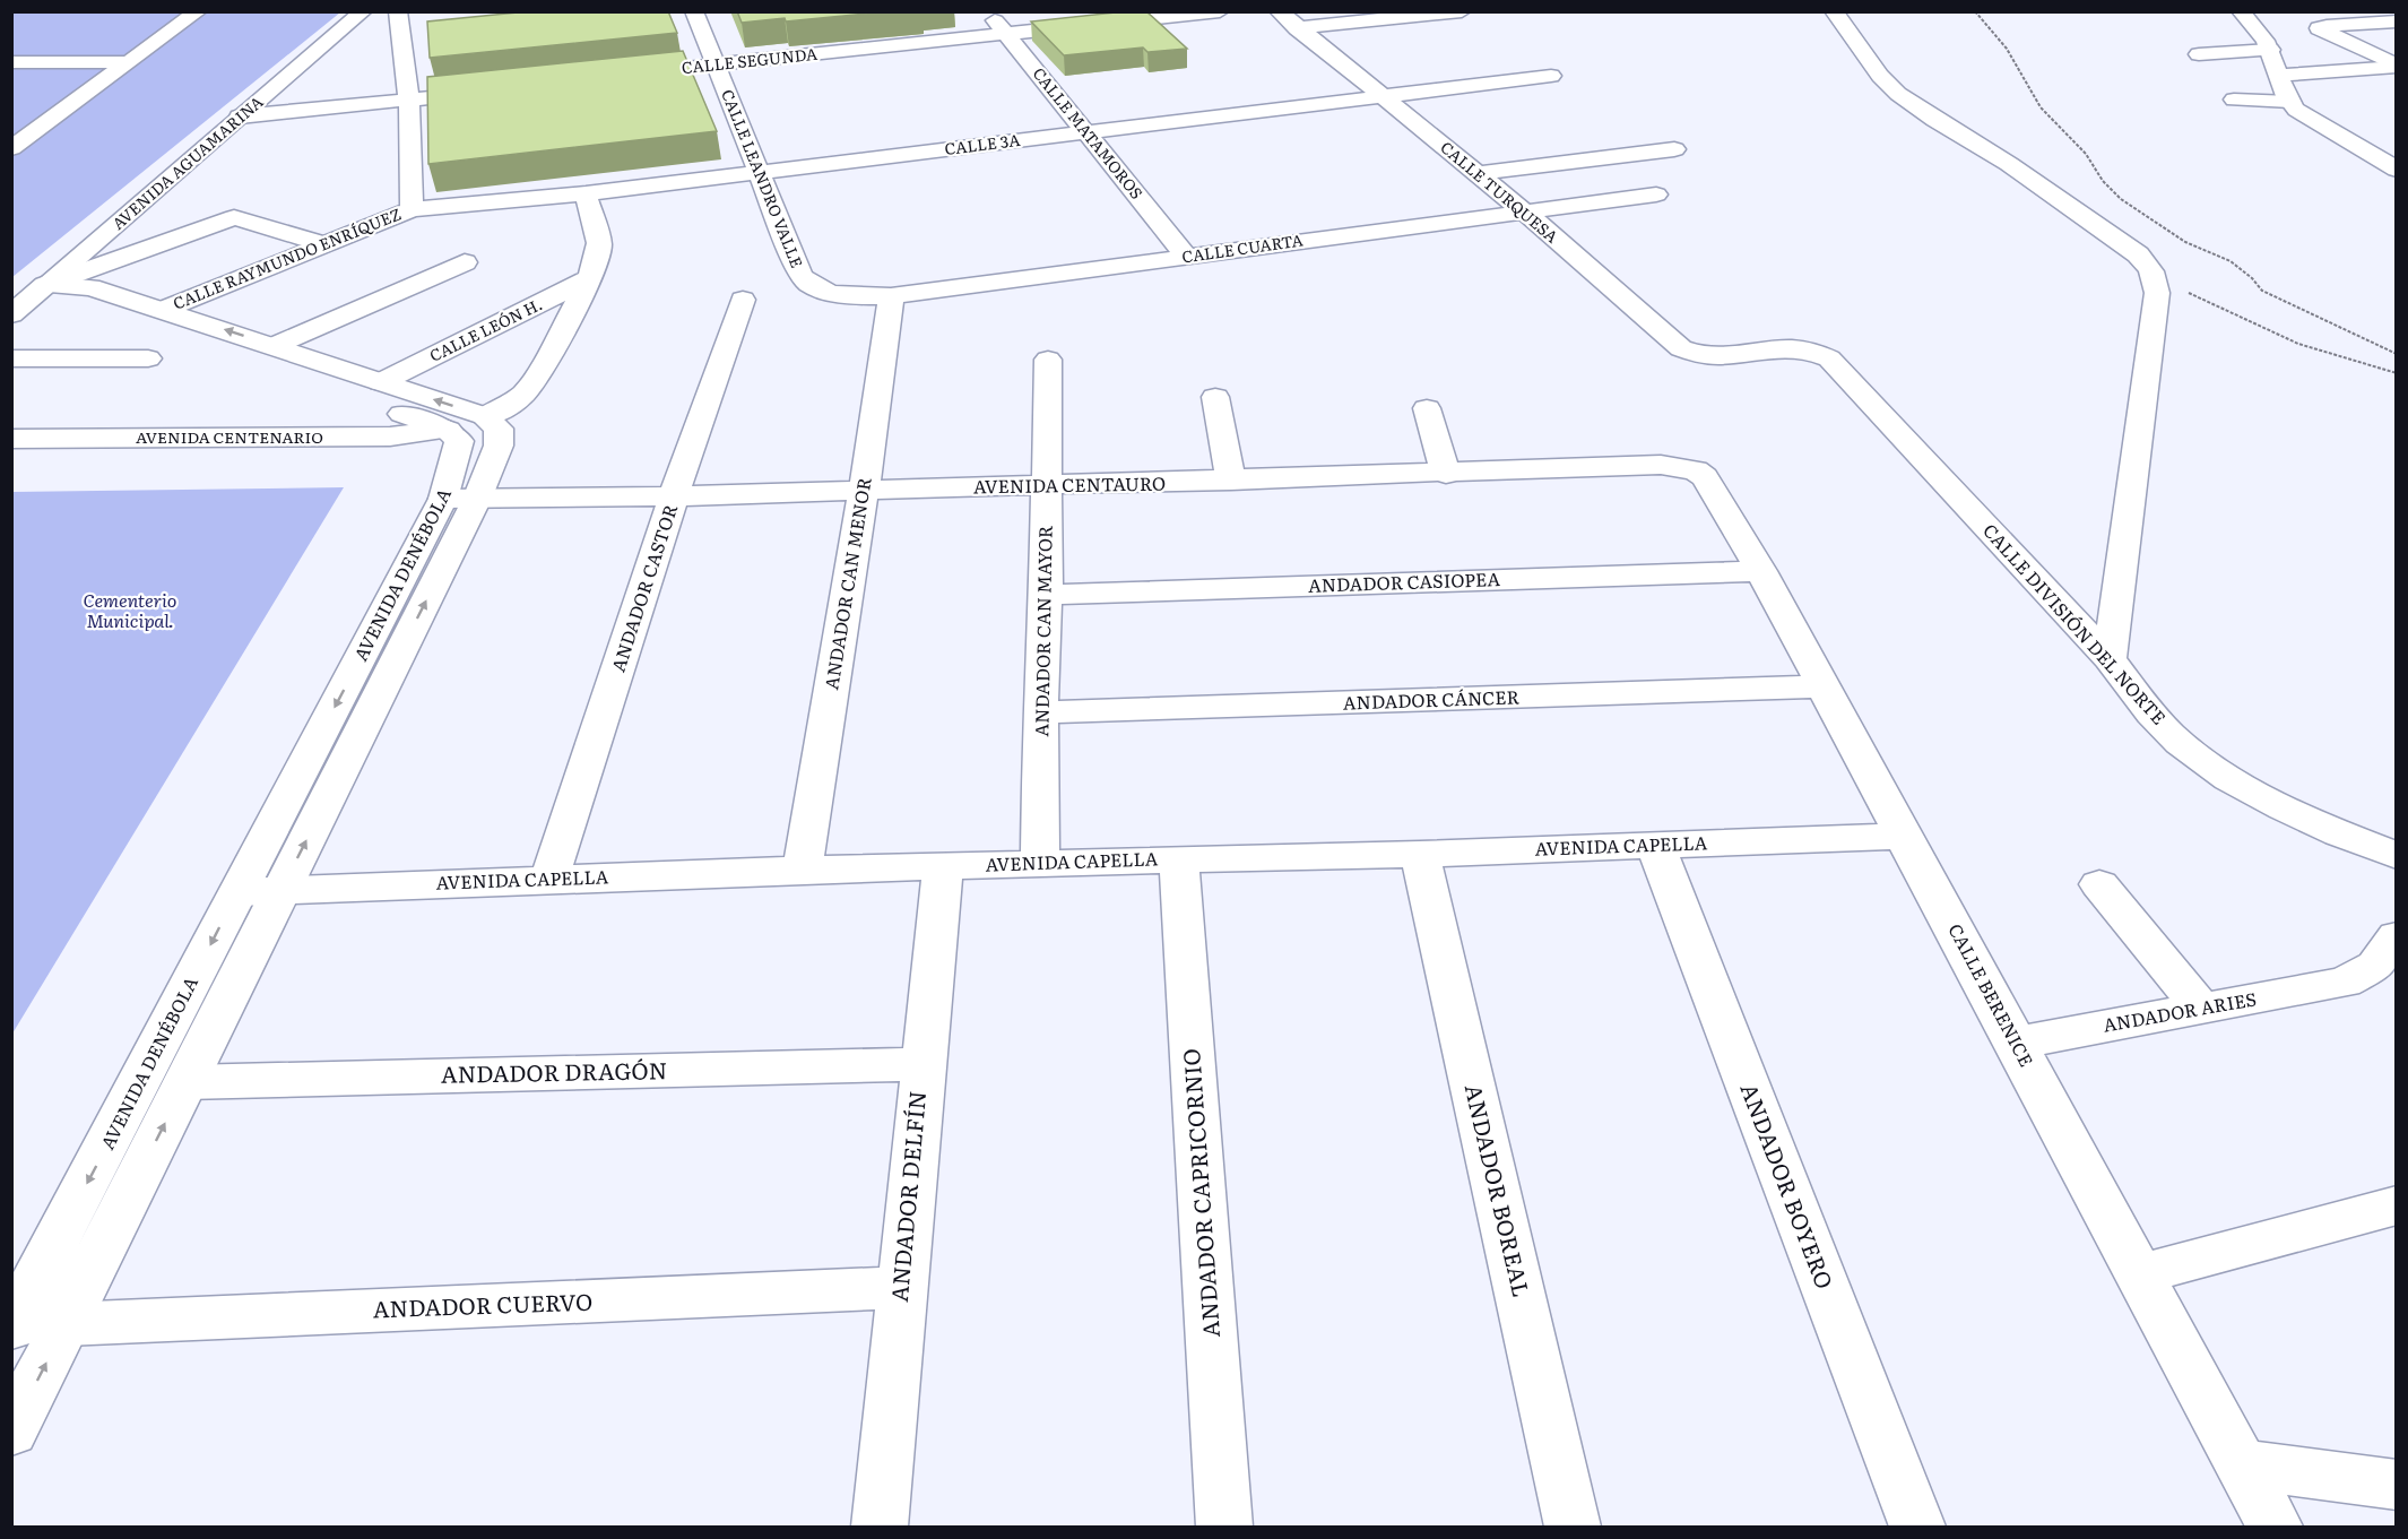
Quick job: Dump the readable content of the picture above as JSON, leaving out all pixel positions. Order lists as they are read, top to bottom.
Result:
{
  "streets": {
    "street": [
      "CALLE SEGUNDA",
      "CALLE MATAMOROS",
      "CALLE 3A",
      "AVENIDA AGUAMARINA",
      "CALLE LEANDRO VALLE",
      "CALLE TURQUESA",
      "CALLE CUARTA",
      "CALLE RAYMUNDO ENRÍQUEZ",
      "CALLE LEÓN H.",
      "AVENIDA CENTENARIO",
      "AVENIDA CENTAURO",
      "AVENIDA DENÉBOLA",
      "ANDADOR CASIOPEA",
      "ANDADOR CAN MENOR",
      "ANDADOR CASTOR",
      "CALLE DIVISIÓN DEL NORTE",
      "ANDADOR CAN MAYOR",
      "ANDADOR CÁNCER",
      "AVENIDA CAPELLA",
      "CALLE BERENICE",
      "ANDADOR ARIES",
      "ANDADOR DRAGÓN",
      "ANDADOR BOYERO",
      "ANDADOR BOREAL",
      "ANDADOR CAPRICORNIO",
      "ANDADOR DELFÍN",
      "ANDADOR CUERVO"
    ]
  },
  "crossings": [
    ["CALLE SEGUNDA", "CALLE MATAMOROS"],
    ["CALLE SEGUNDA", "CALLE LEANDRO VALLE"],
    ["CALLE MATAMOROS", "CALLE 3A"],
    ["CALLE MATAMOROS", "CALLE CUARTA"],
    ["CALLE 3A", "CALLE LEANDRO VALLE"],
    ["CALLE 3A", "CALLE TURQUESA"],
    ["CALLE 3A", "CALLE RAYMUNDO ENRÍQUEZ"],
    ["CALLE LEANDRO VALLE", "CALLE CUARTA"],
    ["CALLE TURQUESA", "CALLE CUARTA"],
    ["CALLE TURQUESA", "CALLE DIVISIÓN DEL NORTE"],
    ["CALLE CUARTA", "ANDADOR CAN MENOR"],
    ["AVENIDA CENTENARIO", "AVENIDA DENÉBOLA"],
    ["AVENIDA CENTAURO", "AVENIDA DENÉBOLA"],
    ["AVENIDA CENTAURO", "ANDADOR CAN MENOR"],
    ["AVENIDA CENTAURO", "ANDADOR CASTOR"],
    ["AVENIDA CENTAURO", "ANDADOR CAN MAYOR"],
    ["AVENIDA CENTAURO", "CALLE BERENICE"],
    ["AVENIDA DENÉBOLA", "AVENIDA CAPELLA"],
    ["AVENIDA DENÉBOLA", "ANDADOR DRAGÓN"],
    ["AVENIDA DENÉBOLA", "ANDADOR CUERVO"],
    ["ANDADOR CASIOPEA", "ANDADOR CAN MAYOR"],
    ["ANDADOR CASIOPEA", "CALLE BERENICE"],
    ["ANDADOR CAN MENOR", "AVENIDA CAPELLA"],
    ["ANDADOR CASTOR", "AVENIDA CAPELLA"],
    ["ANDADOR CAN MAYOR", "ANDADOR CÁNCER"],
    ["ANDADOR CAN MAYOR", "AVENIDA CAPELLA"],
    ["ANDADOR CÁNCER", "CALLE BERENICE"],
    ["AVENIDA CAPELLA", "CALLE BERENICE"],
    ["AVENIDA CAPELLA", "ANDADOR BOYERO"],
    ["AVENIDA CAPELLA", "ANDADOR BOREAL"],
    ["AVENIDA CAPELLA", "ANDADOR CAPRICORNIO"],
    ["AVENIDA CAPELLA", "ANDADOR DELFÍN"],
    ["CALLE BERENICE", "ANDADOR ARIES"],
    ["ANDADOR DRAGÓN", "ANDADOR DELFÍN"],
    ["ANDADOR DELFÍN", "ANDADOR CUERVO"]
  ],
  "parks": ["Cementerio Municipal."]
}
